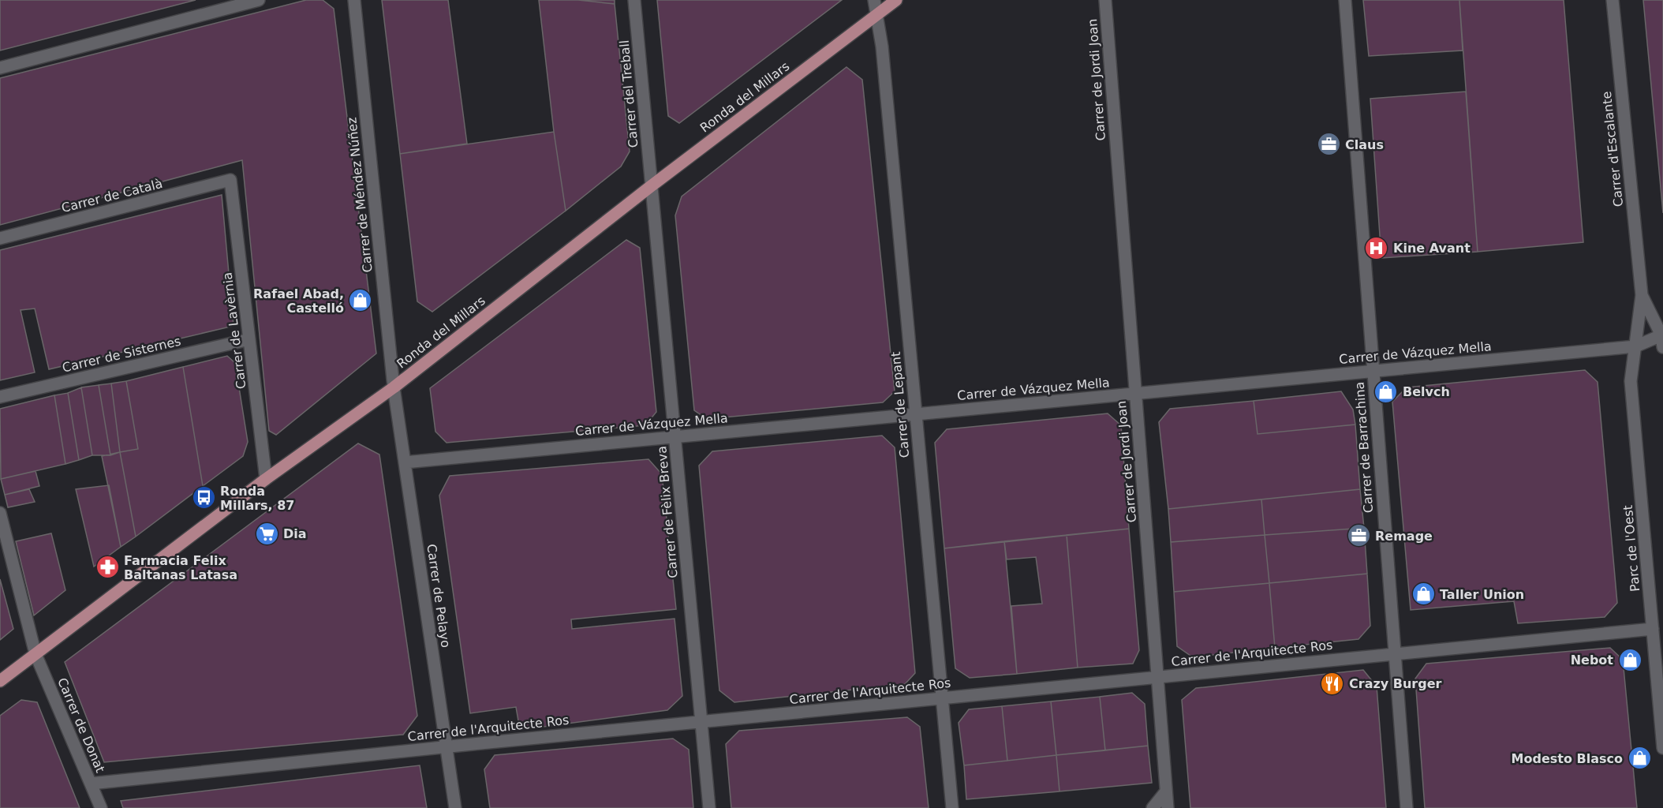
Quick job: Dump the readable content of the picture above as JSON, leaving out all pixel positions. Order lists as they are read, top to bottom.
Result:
{
  "streets": {
    "main road": ["Ronda del Millars"],
    "street": [
      "Carrer de Jordi Joan",
      "Carrer del Treball",
      "Carrer d'Escalante",
      "Carrer de Méndez Núñez",
      "Carrer de Català",
      "Carrer de Lavèrnia",
      "Carrer de Vázquez Mella",
      "Carrer de Sisternes",
      "Carrer de Lepant",
      "Carrer de Barrachina",
      "Carrer de Fèlix Breva",
      "Parc de l'Oest",
      "Carrer de Pelayo",
      "Carrer de l'Arquitecte Ros",
      "Carrer de Donat"
    ]
  },
  "crossings": [
    ["Carrer de Jordi Joan", "Carrer de Vázquez Mella"],
    ["Carrer de Jordi Joan", "Carrer de l'Arquitecte Ros"],
    ["Carrer del Treball", "Ronda del Millars"],
    ["Carrer del Treball", "Carrer de Fèlix Breva"],
    ["Ronda del Millars", "Carrer de Méndez Núñez"],
    ["Ronda del Millars", "Carrer de Lavèrnia"],
    ["Ronda del Millars", "Carrer de Lepant"],
    ["Ronda del Millars", "Carrer de Fèlix Breva"],
    ["Ronda del Millars", "Carrer de Pelayo"],
    ["Ronda del Millars", "Carrer de Donat"],
    ["Carrer d'Escalante", "Carrer de Vázquez Mella"],
    ["Carrer d'Escalante", "Parc de l'Oest"],
    ["Carrer de Méndez Núñez", "Carrer de Pelayo"],
    ["Carrer de Català", "Carrer de Lavèrnia"],
    ["Carrer de Lavèrnia", "Carrer de Sisternes"],
    ["Carrer de Vázquez Mella", "Carrer de Lepant"],
    ["Carrer de Vázquez Mella", "Carrer de Barrachina"],
    ["Carrer de Vázquez Mella", "Carrer de Fèlix Breva"],
    ["Carrer de Vázquez Mella", "Parc de l'Oest"],
    ["Carrer de Vázquez Mella", "Carrer de Pelayo"],
    ["Carrer de Lepant", "Carrer de l'Arquitecte Ros"],
    ["Carrer de Barrachina", "Carrer de l'Arquitecte Ros"],
    ["Carrer de Fèlix Breva", "Carrer de l'Arquitecte Ros"],
    ["Parc de l'Oest", "Carrer de l'Arquitecte Ros"],
    ["Carrer de Pelayo", "Carrer de l'Arquitecte Ros"],
    ["Carrer de l'Arquitecte Ros", "Carrer de Donat"]
  ],
  "places": {
    "office": ["Claus", "Remage"],
    "hospital": ["Kine Avant"],
    "shop": [
      "Rafael Abad, Castelló",
      "Belvch",
      "Taller Union",
      "Nebot",
      "Modesto Blasco"
    ],
    "bus stop": ["Ronda Millars, 87"],
    "supermarket": ["Dia"],
    "pharmacy": ["Farmacia Felix Baltanas Latasa"],
    "restaurant": ["Crazy Burger"]
  }
}
